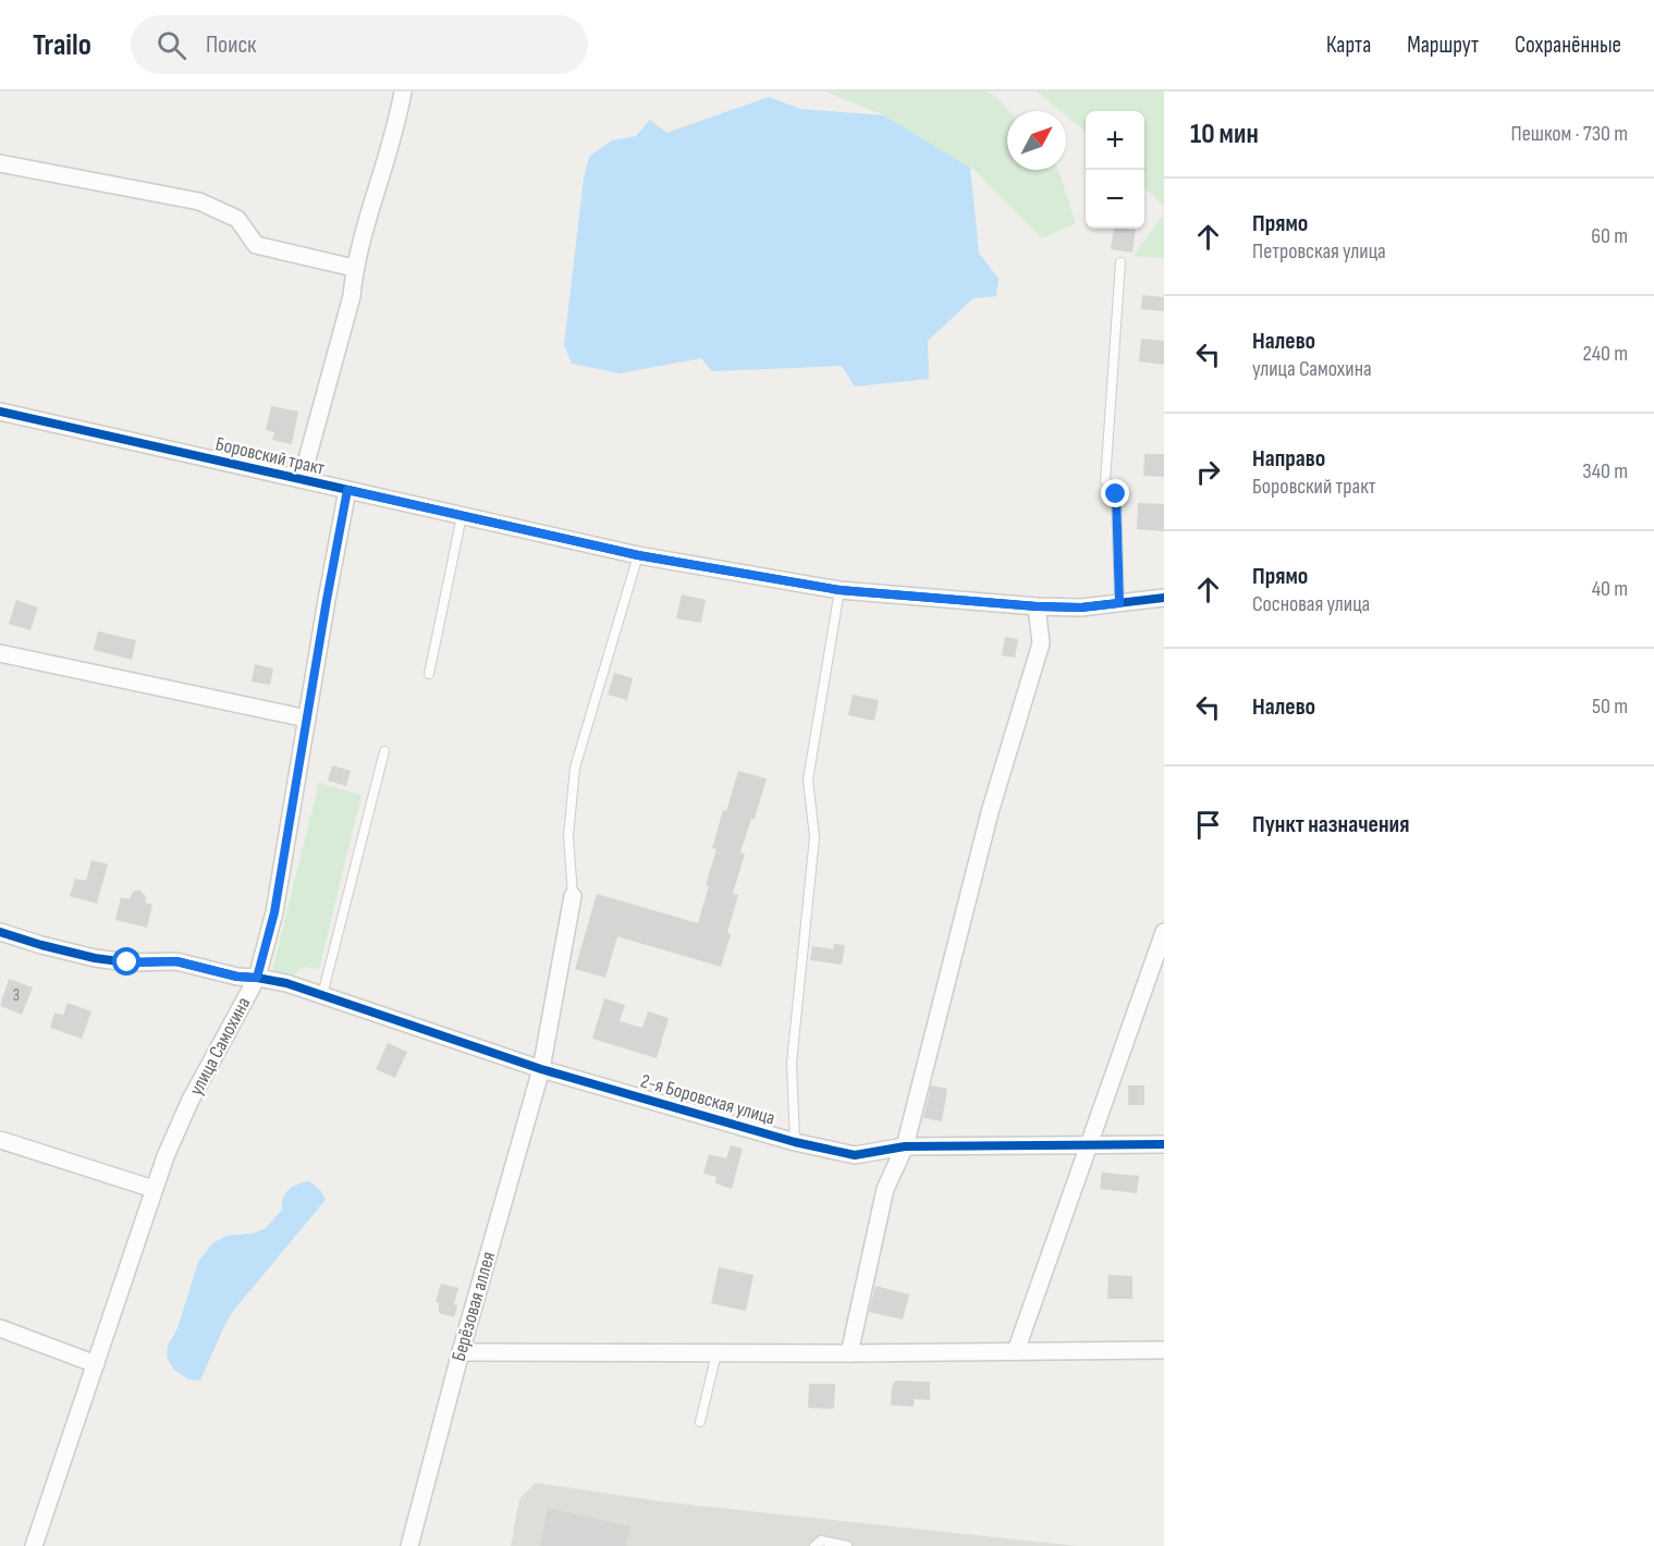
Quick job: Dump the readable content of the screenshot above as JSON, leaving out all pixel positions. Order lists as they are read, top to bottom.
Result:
{
  "streets": {
    "street": [
      "Боровский тракт",
      "улица Самохина",
      "2-я Боровская улица",
      "Берёзовая аллея"
    ]
  },
  "crossings": [
    ["Боровский тракт", "улица Самохина"],
    ["улица Самохина", "2-я Боровская улица"],
    ["2-я Боровская улица", "Берёзовая аллея"]
  ],
  "house_numbers": ["3"],
  "north": "top right",
  "page": {
    "header": "Trailo",
    "search": "Поиск",
    "nav": ["Карта", "Маршрут", "Сохранённые"],
    "heading": ["10 мин", "Пешком · 730 m"],
    "map_buttons": ["+", "−"],
    "list": [
      ["Прямо", "Петровская улица", "60 m"],
      ["Налево", "улица Самохина", "240 m"],
      ["Направо", "Боровский тракт", "340 m"],
      ["Прямо", "Сосновая улица", "40 m"],
      ["Налево", "50 m"],
      "Пункт назначения"
    ]
  }
}
